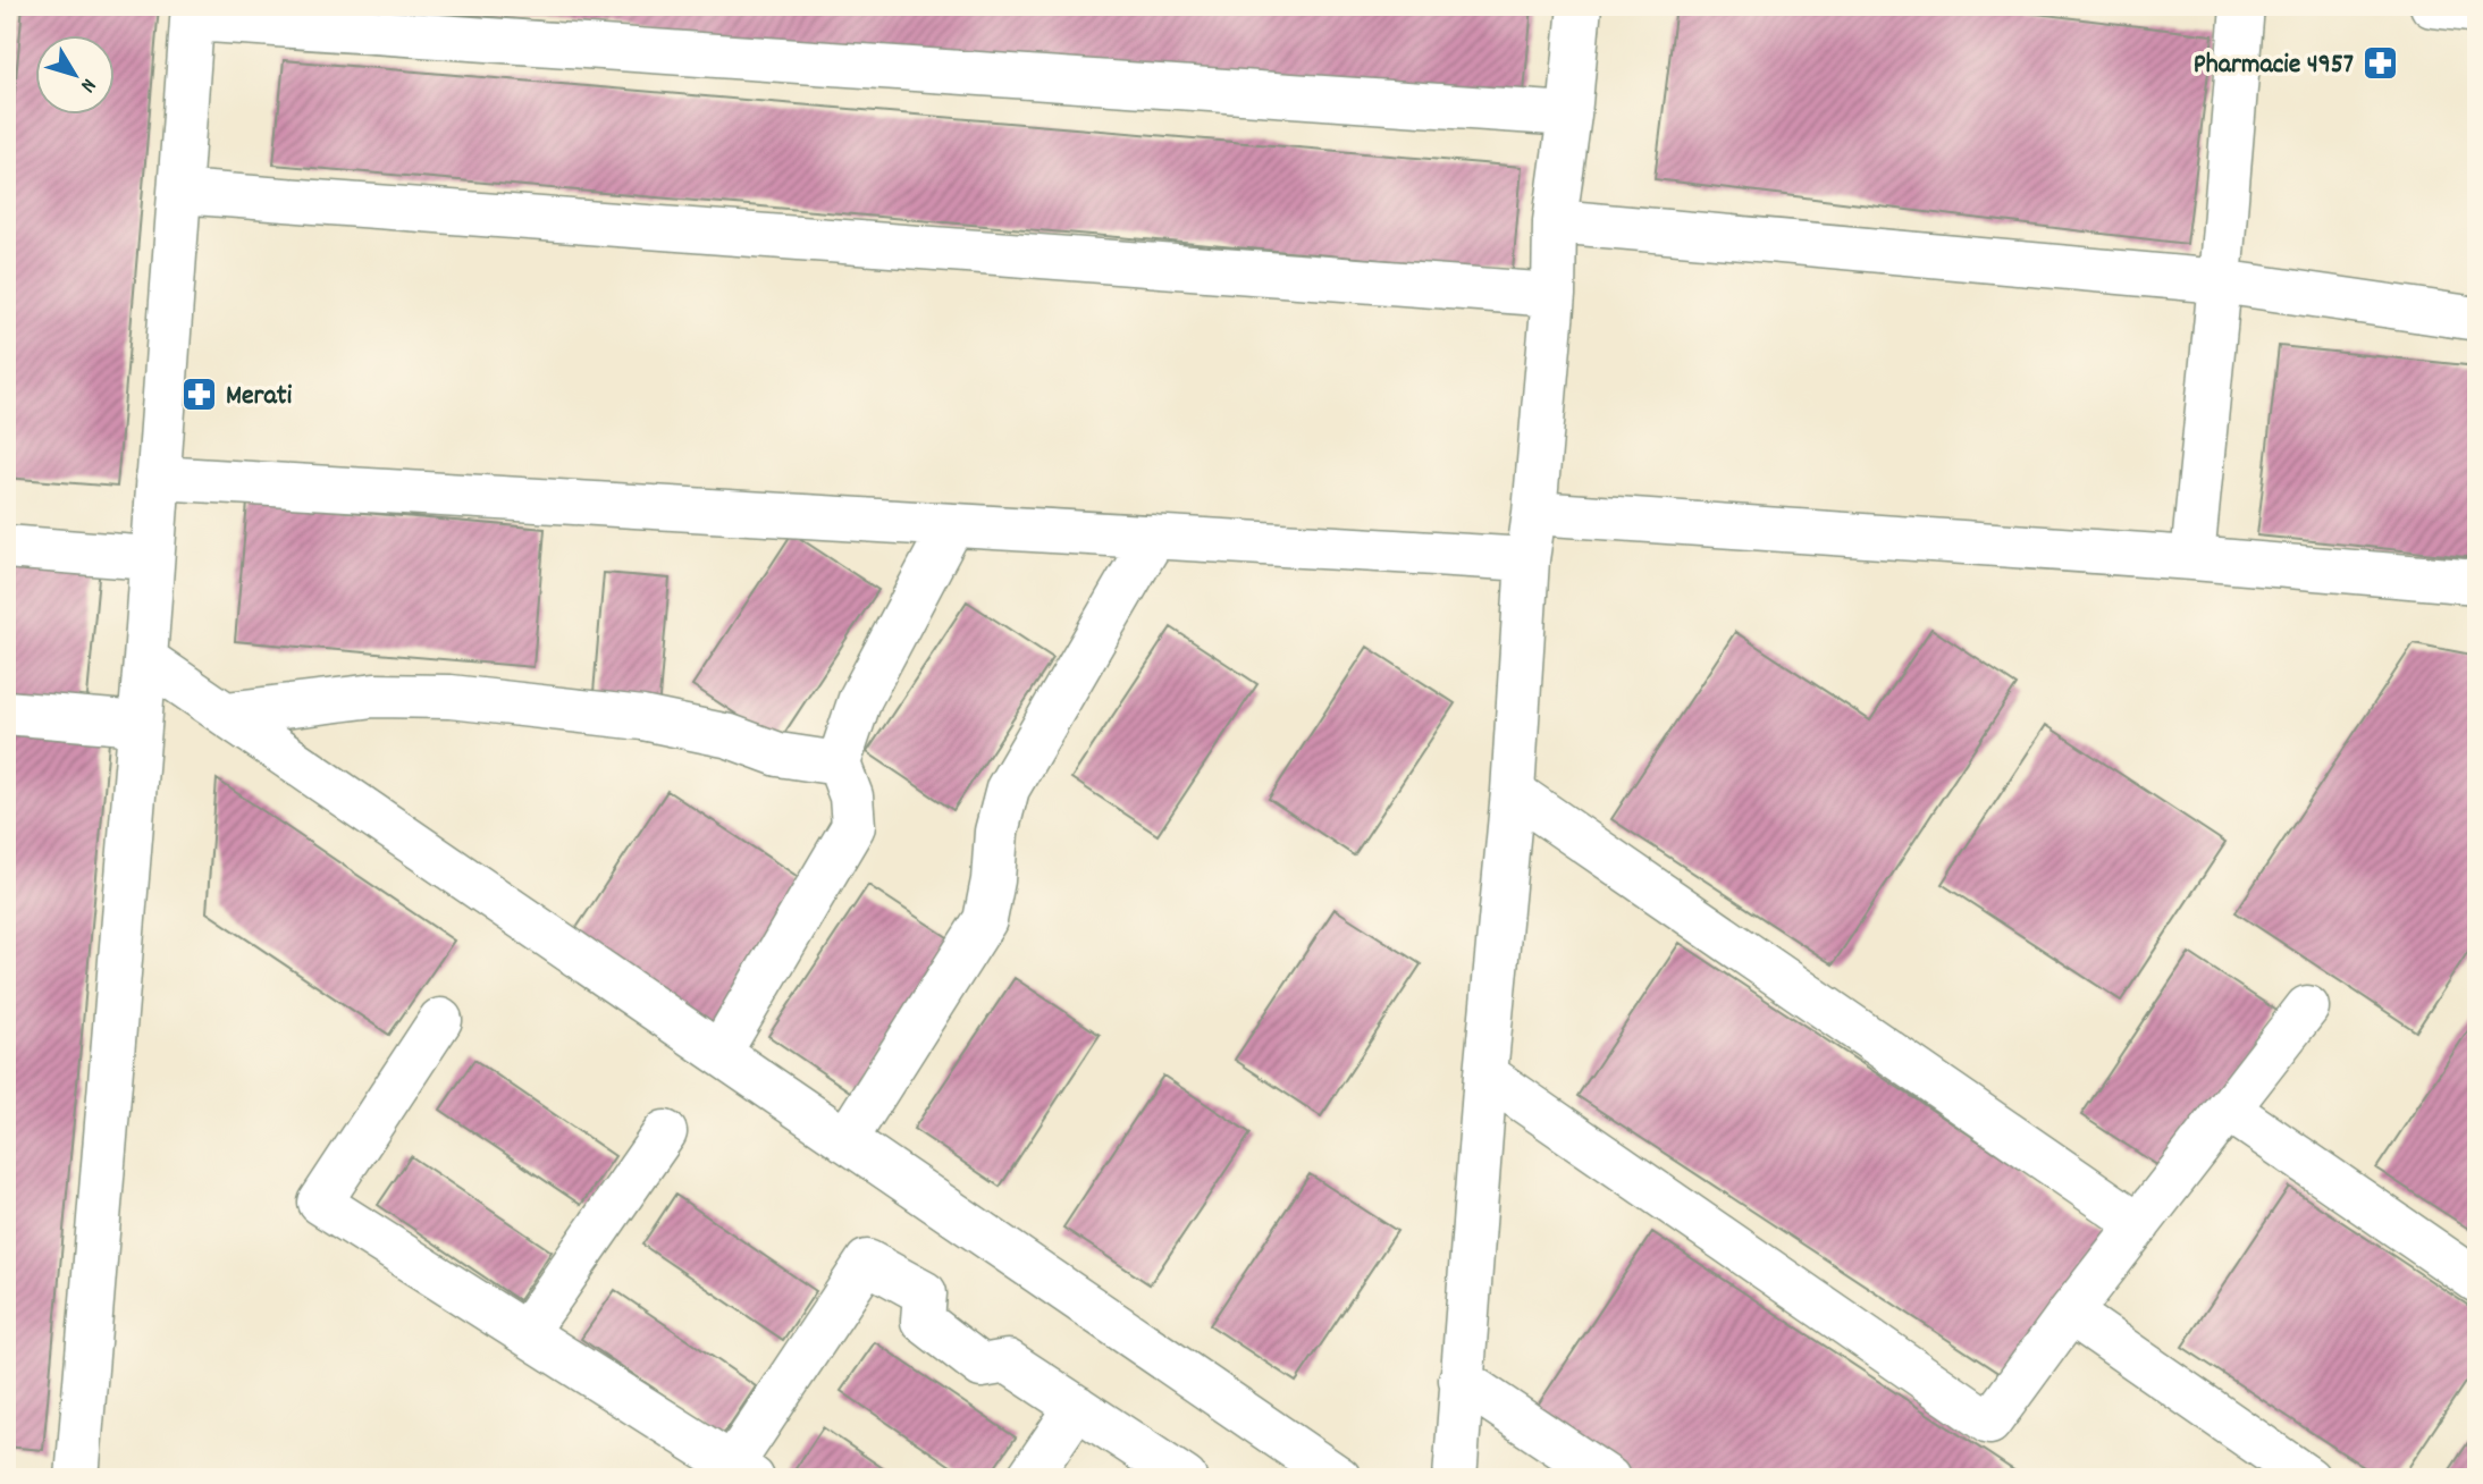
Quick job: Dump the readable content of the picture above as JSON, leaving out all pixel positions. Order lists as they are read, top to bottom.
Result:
{
  "places": {
    "pharmacy": ["Pharmacie 4957", "Merati"]
  },
  "north": "bottom right"
}
